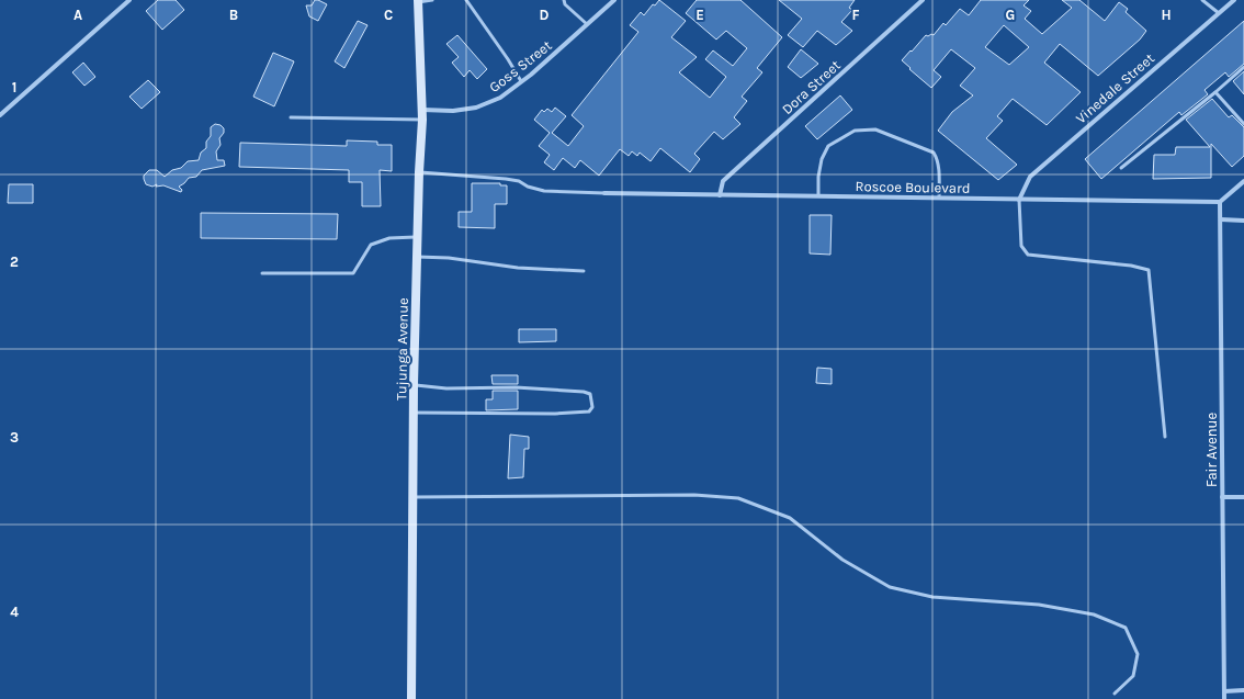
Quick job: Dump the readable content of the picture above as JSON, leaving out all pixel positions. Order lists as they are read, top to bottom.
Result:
{
  "streets": {
    "street": [
      "Goss Street",
      "Dora Street",
      "Vinedale Street",
      "Roscoe Boulevard",
      "Tujunga Avenue",
      "Fair Avenue"
    ]
  },
  "crossings": [
    ["Goss Street", "Tujunga Avenue"],
    ["Dora Street", "Roscoe Boulevard"],
    ["Vinedale Street", "Roscoe Boulevard"],
    ["Roscoe Boulevard", "Fair Avenue"]
  ],
  "grid": {
    "columns": [
      "A",
      "B",
      "C",
      "D",
      "E",
      "F",
      "G",
      "H"
    ],
    "rows": [
      "1",
      "2",
      "3",
      "4"
    ]
  }
}
